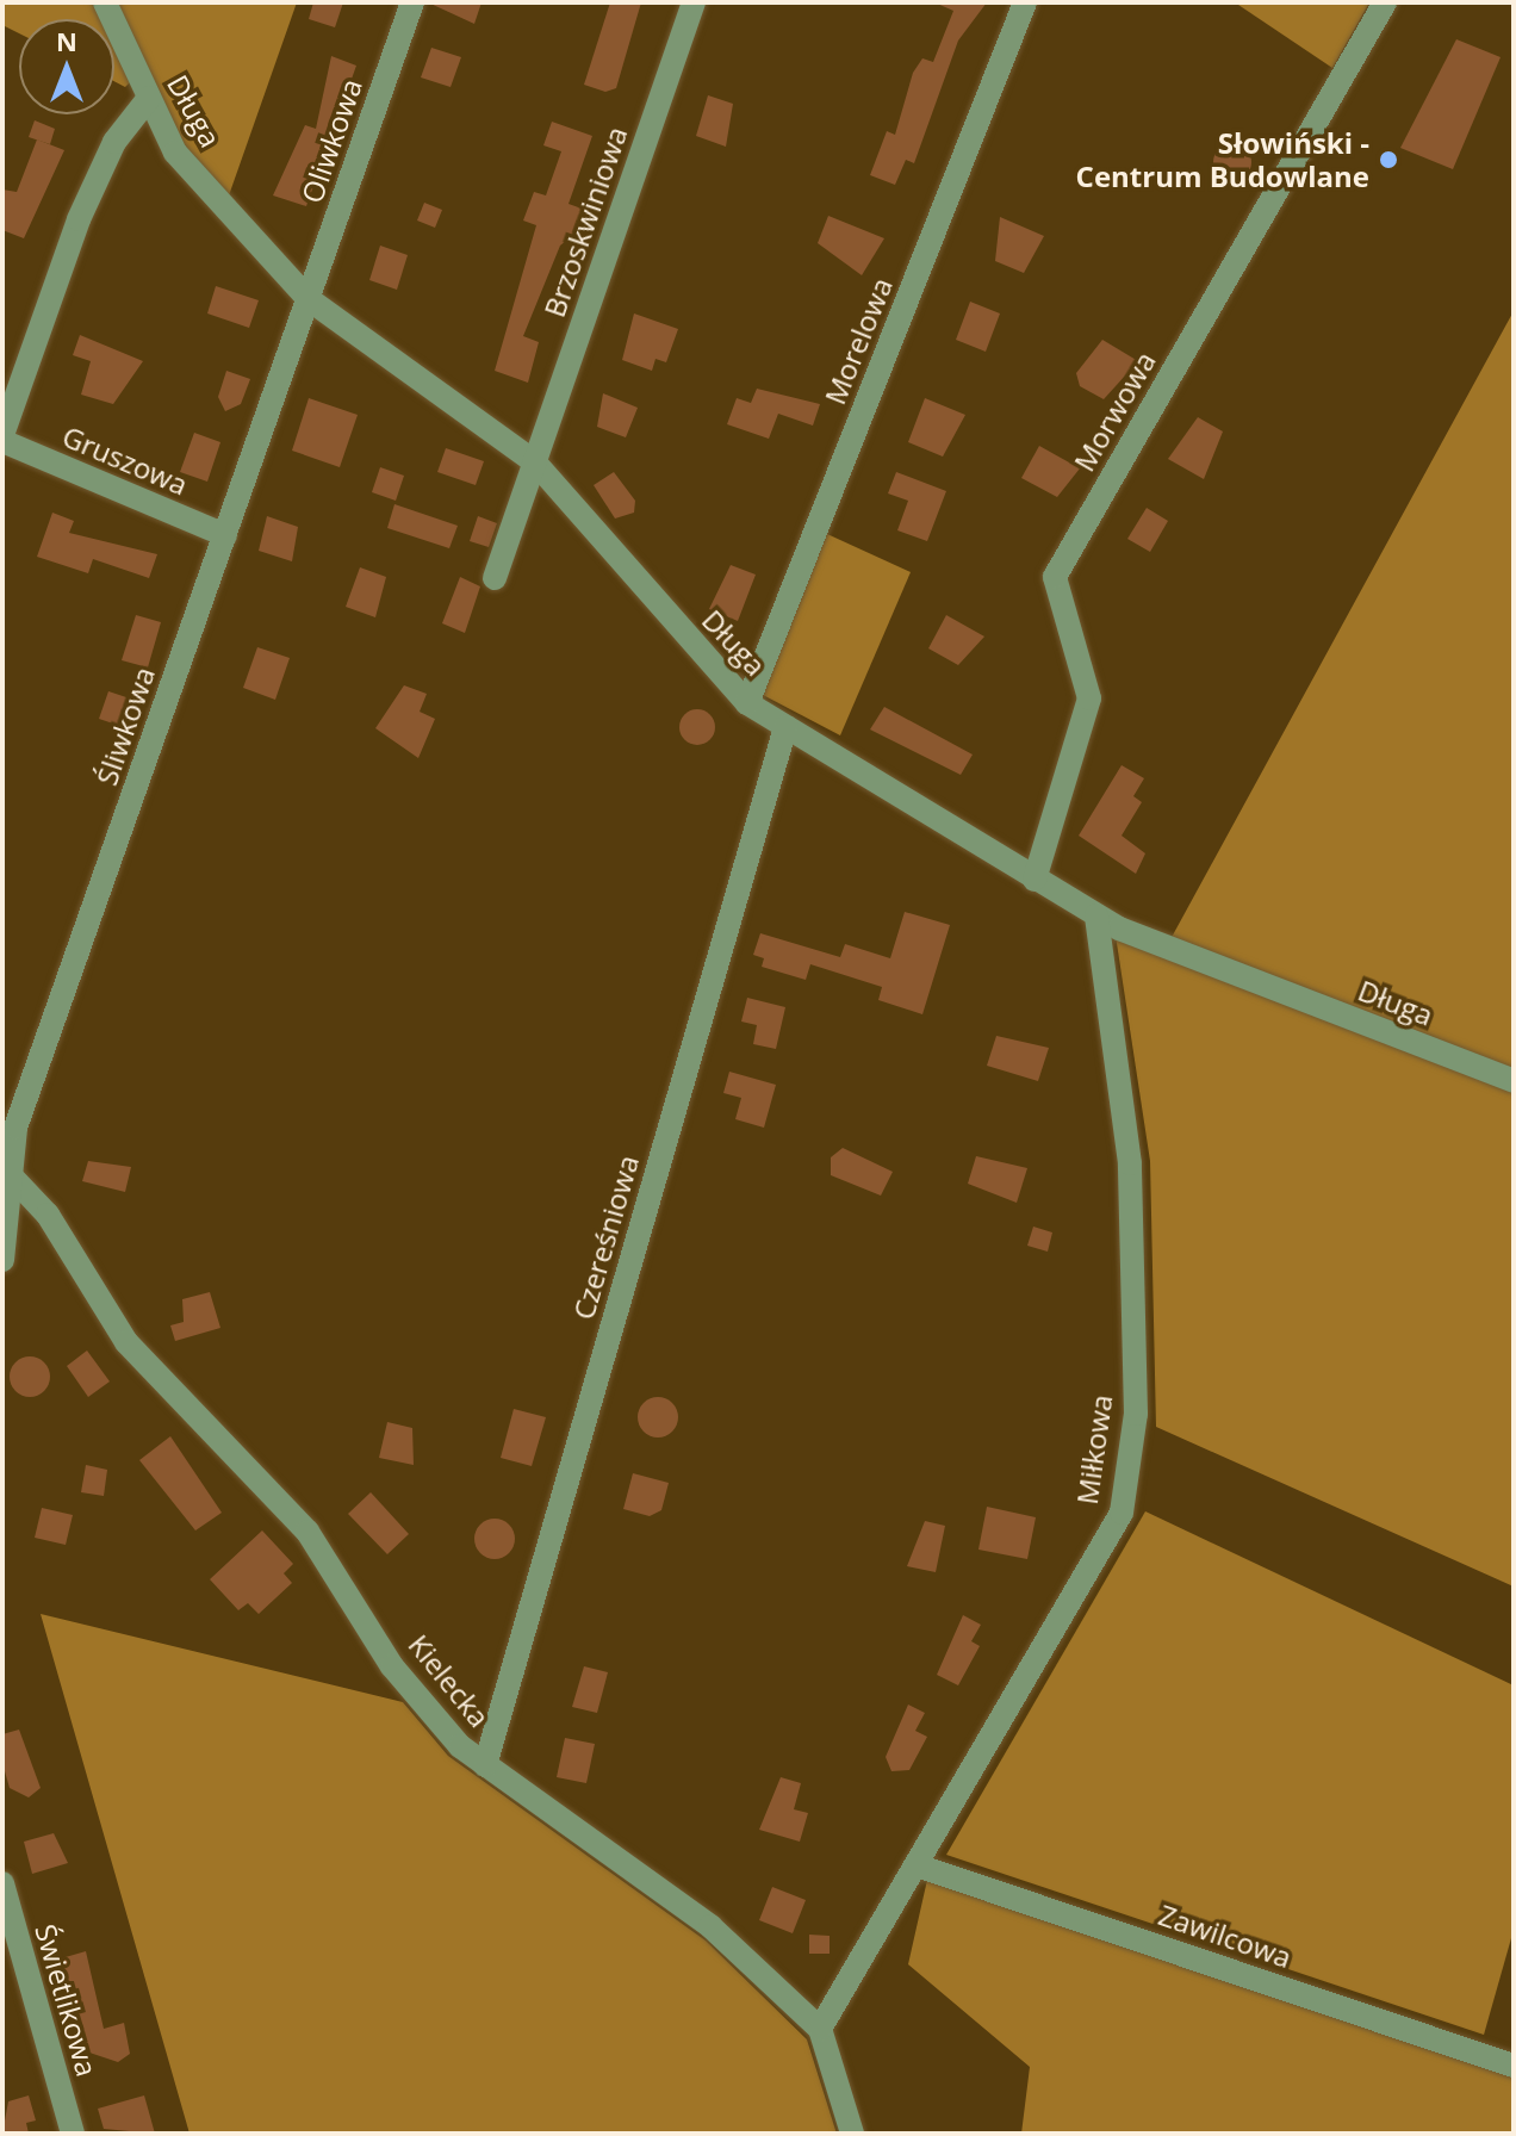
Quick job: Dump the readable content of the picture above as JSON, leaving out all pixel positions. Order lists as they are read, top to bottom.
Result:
{
  "streets": {
    "street": [
      "Długa",
      "Oliwkowa",
      "Brzoskwiniowa",
      "Morelowa",
      "Morwowa",
      "Gruszowa",
      "Śliwkowa",
      "Czereśniowa",
      "Miłkowa",
      "Kielecka",
      "Zawilcowa",
      "Świetlikowa"
    ]
  },
  "crossings": [
    ["Długa", "Oliwkowa"],
    ["Długa", "Brzoskwiniowa"],
    ["Długa", "Morelowa"],
    ["Długa", "Morwowa"],
    ["Długa", "Śliwkowa"],
    ["Długa", "Czereśniowa"],
    ["Długa", "Miłkowa"],
    ["Oliwkowa", "Śliwkowa"],
    ["Gruszowa", "Śliwkowa"],
    ["Śliwkowa", "Kielecka"],
    ["Czereśniowa", "Kielecka"],
    ["Miłkowa", "Kielecka"],
    ["Miłkowa", "Zawilcowa"]
  ],
  "places": ["Słowiński - Centrum Budowlane"],
  "north": "top"
}
